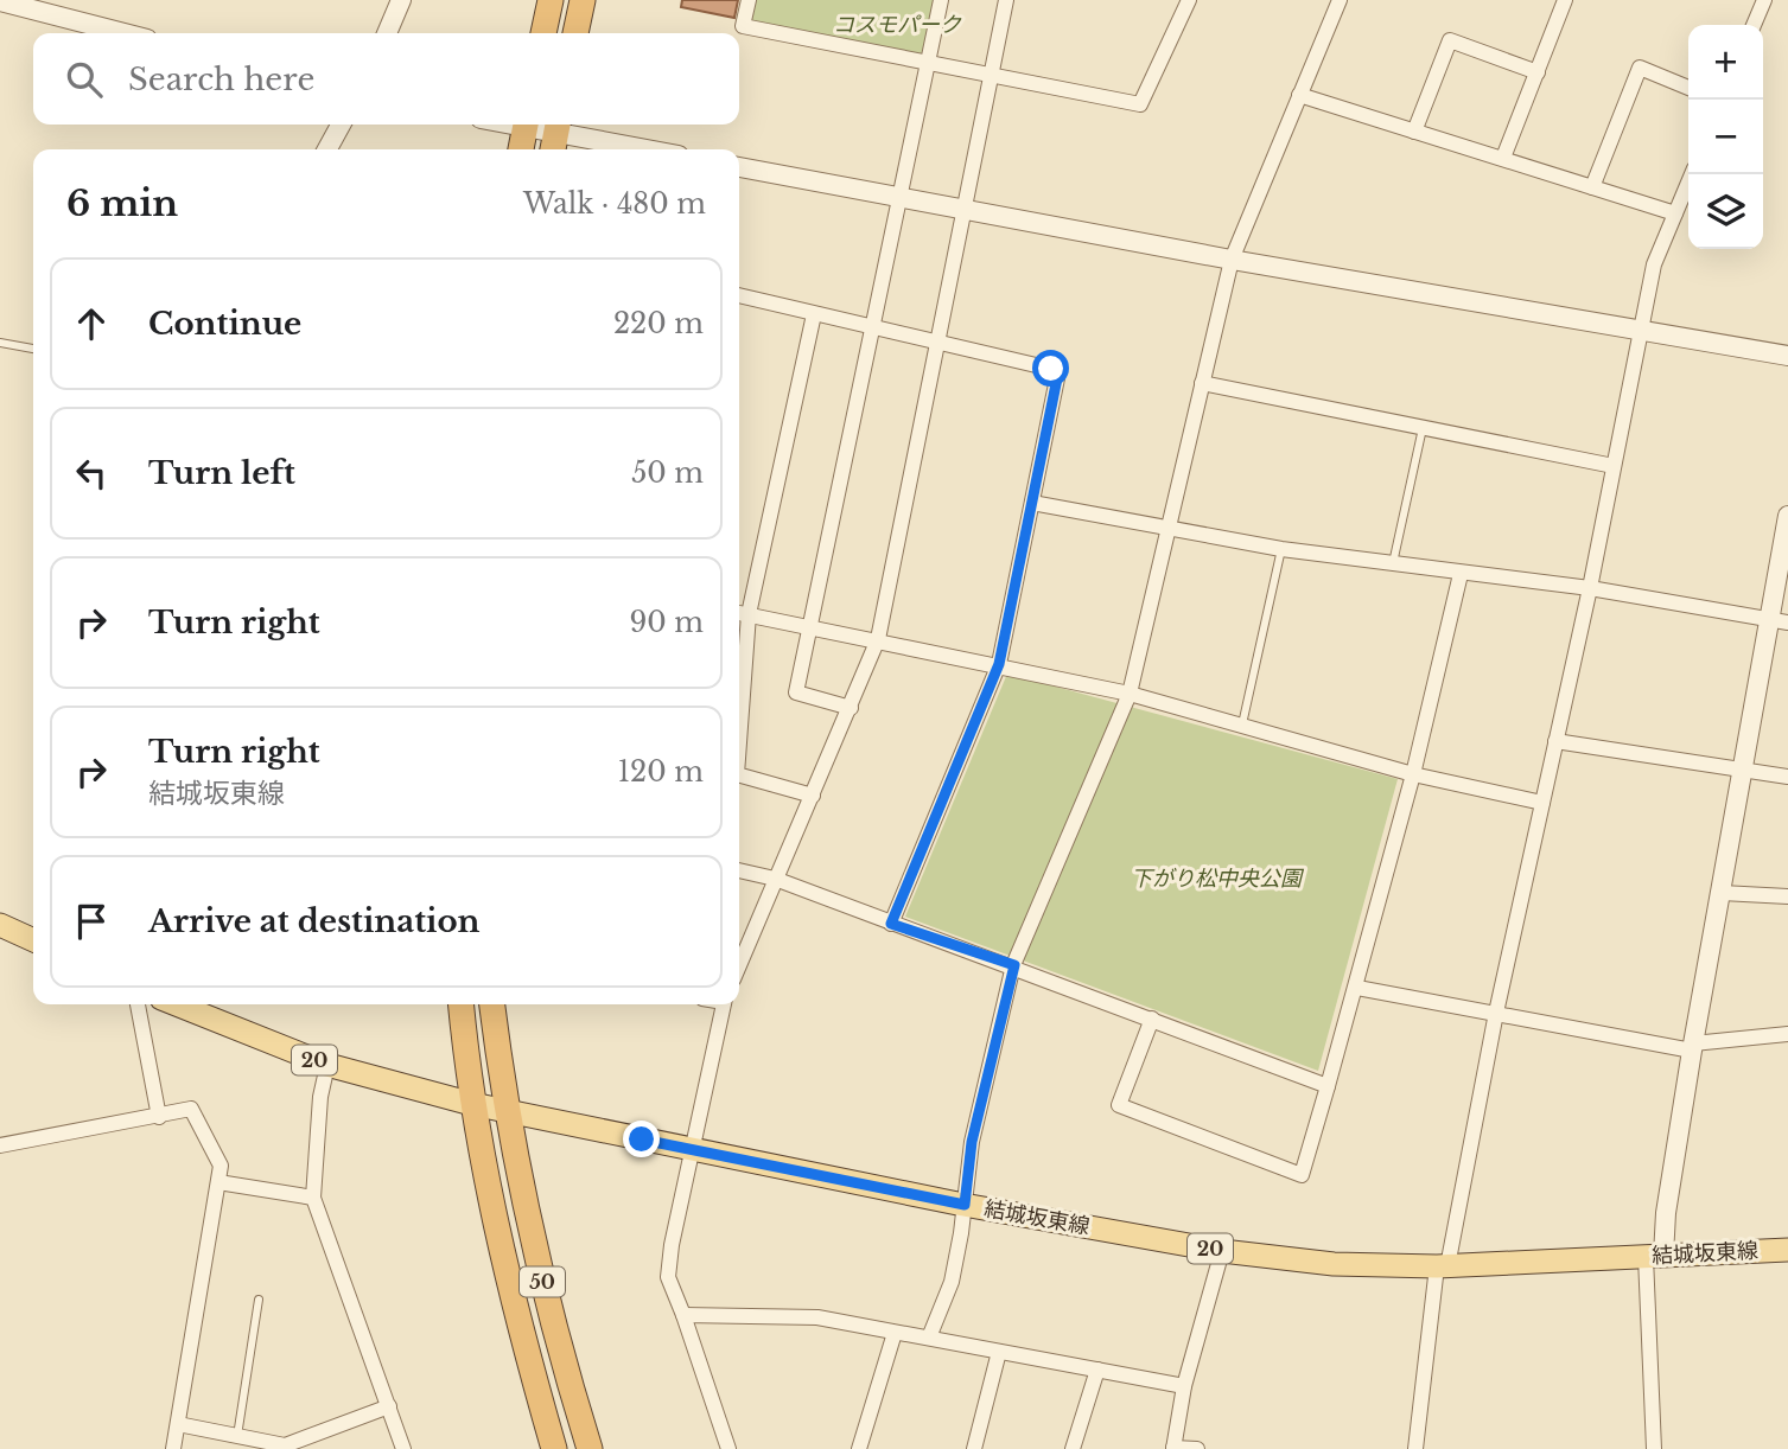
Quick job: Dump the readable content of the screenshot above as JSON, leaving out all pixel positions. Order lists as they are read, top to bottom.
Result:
{
  "streets": {
    "highway": ["50"],
    "main road": ["20", "結城坂東線"]
  },
  "crossings": [
    ["結城坂東線", "50"]
  ],
  "parks": ["コスモパーク", "下がり松中央公園"],
  "page": {
    "map_buttons": ["+", "−"],
    "search": "Search here",
    "heading": ["6 min", "Walk · 480 m"],
    "list": [
      ["Continue", "220 m"],
      ["Turn left", "50 m"],
      ["Turn right", "90 m"],
      ["Turn right", "結城坂東線", "120 m"],
      "Arrive at destination"
    ]
  }
}
